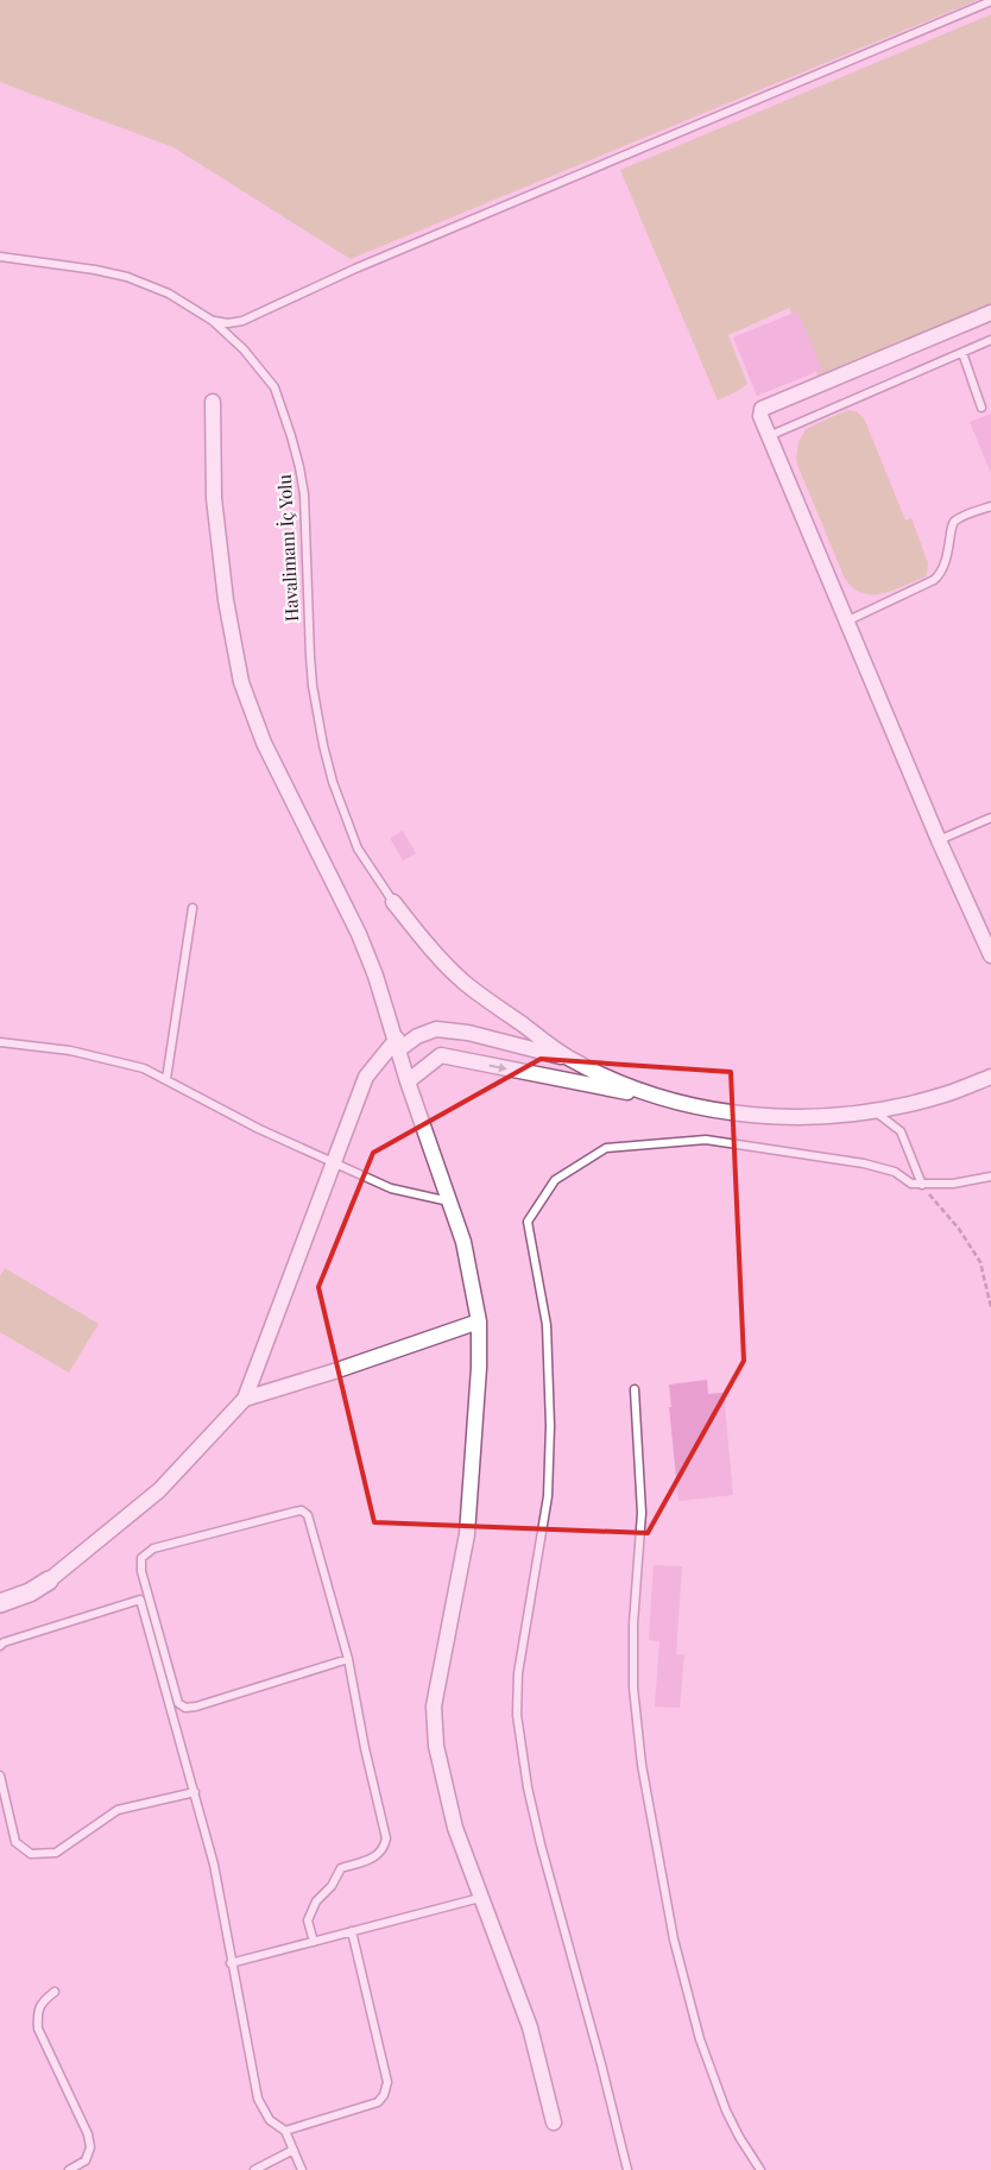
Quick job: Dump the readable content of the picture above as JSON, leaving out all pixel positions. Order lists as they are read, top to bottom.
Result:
{
  "streets": {
    "lane": ["Havalimanı İç Yolu"]
  }
}
